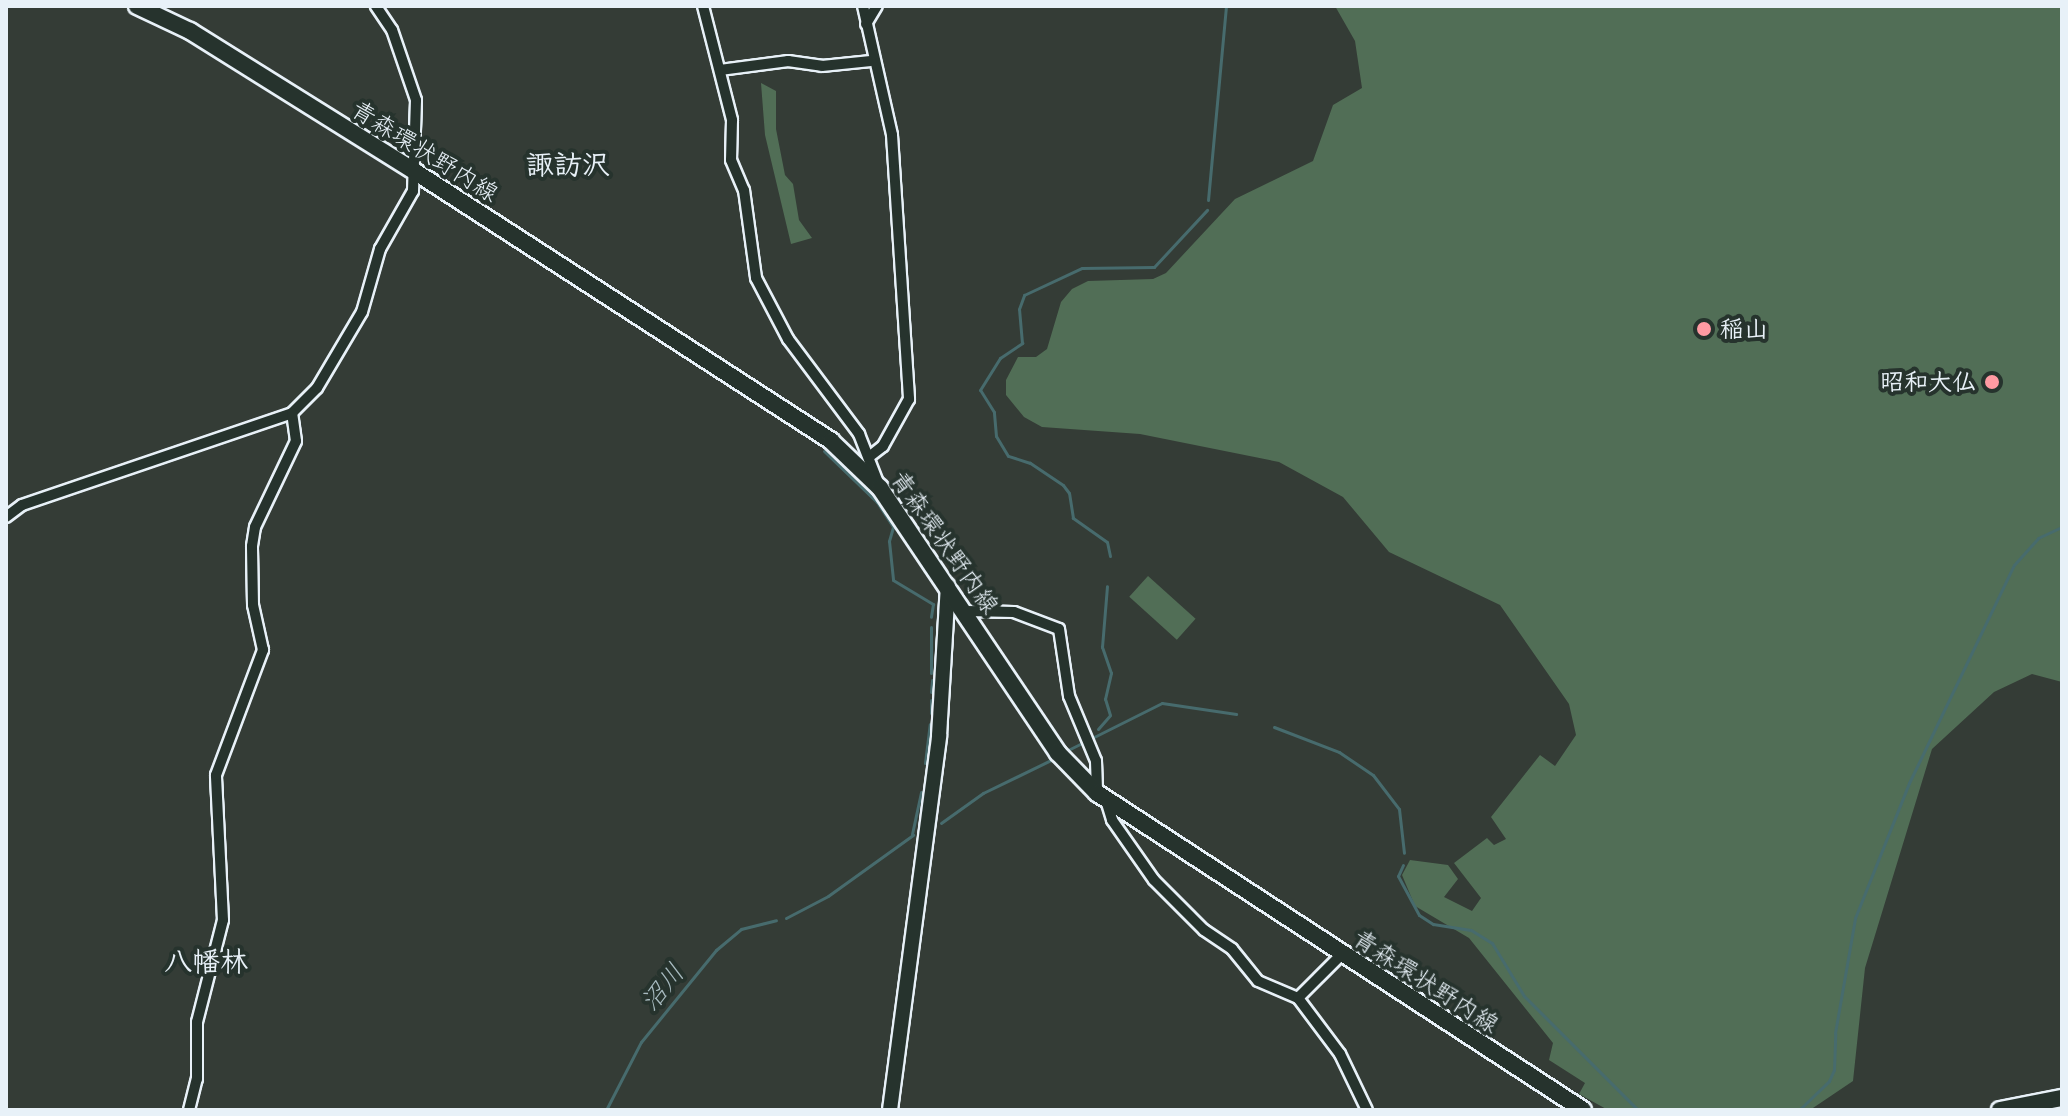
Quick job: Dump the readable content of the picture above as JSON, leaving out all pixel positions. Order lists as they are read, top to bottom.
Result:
{
  "streets": {
    "main road": ["青森環状野内線"]
  },
  "districts": ["諏訪沢", "八幡林"],
  "water": ["沼川"],
  "places": ["稲山", "昭和大仏"]
}
